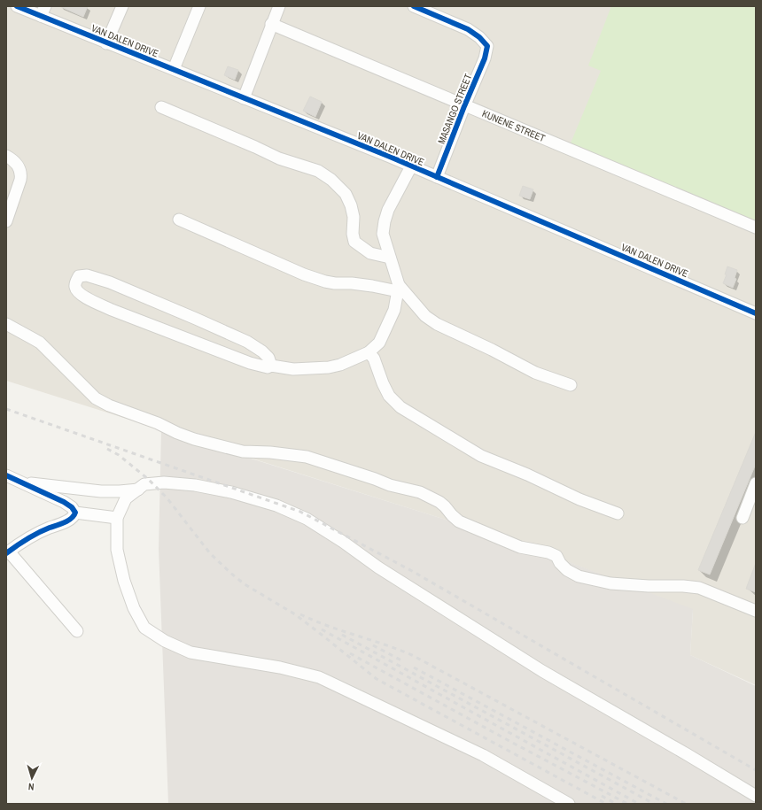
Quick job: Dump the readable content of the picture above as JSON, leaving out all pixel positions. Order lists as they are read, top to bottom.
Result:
{
  "streets": {
    "street": ["VAN DALEN DRIVE", "MASANGO STREET", "KUNENE STREET"]
  },
  "crossings": [
    ["VAN DALEN DRIVE", "MASANGO STREET"],
    ["MASANGO STREET", "KUNENE STREET"]
  ],
  "north": "bottom"
}
